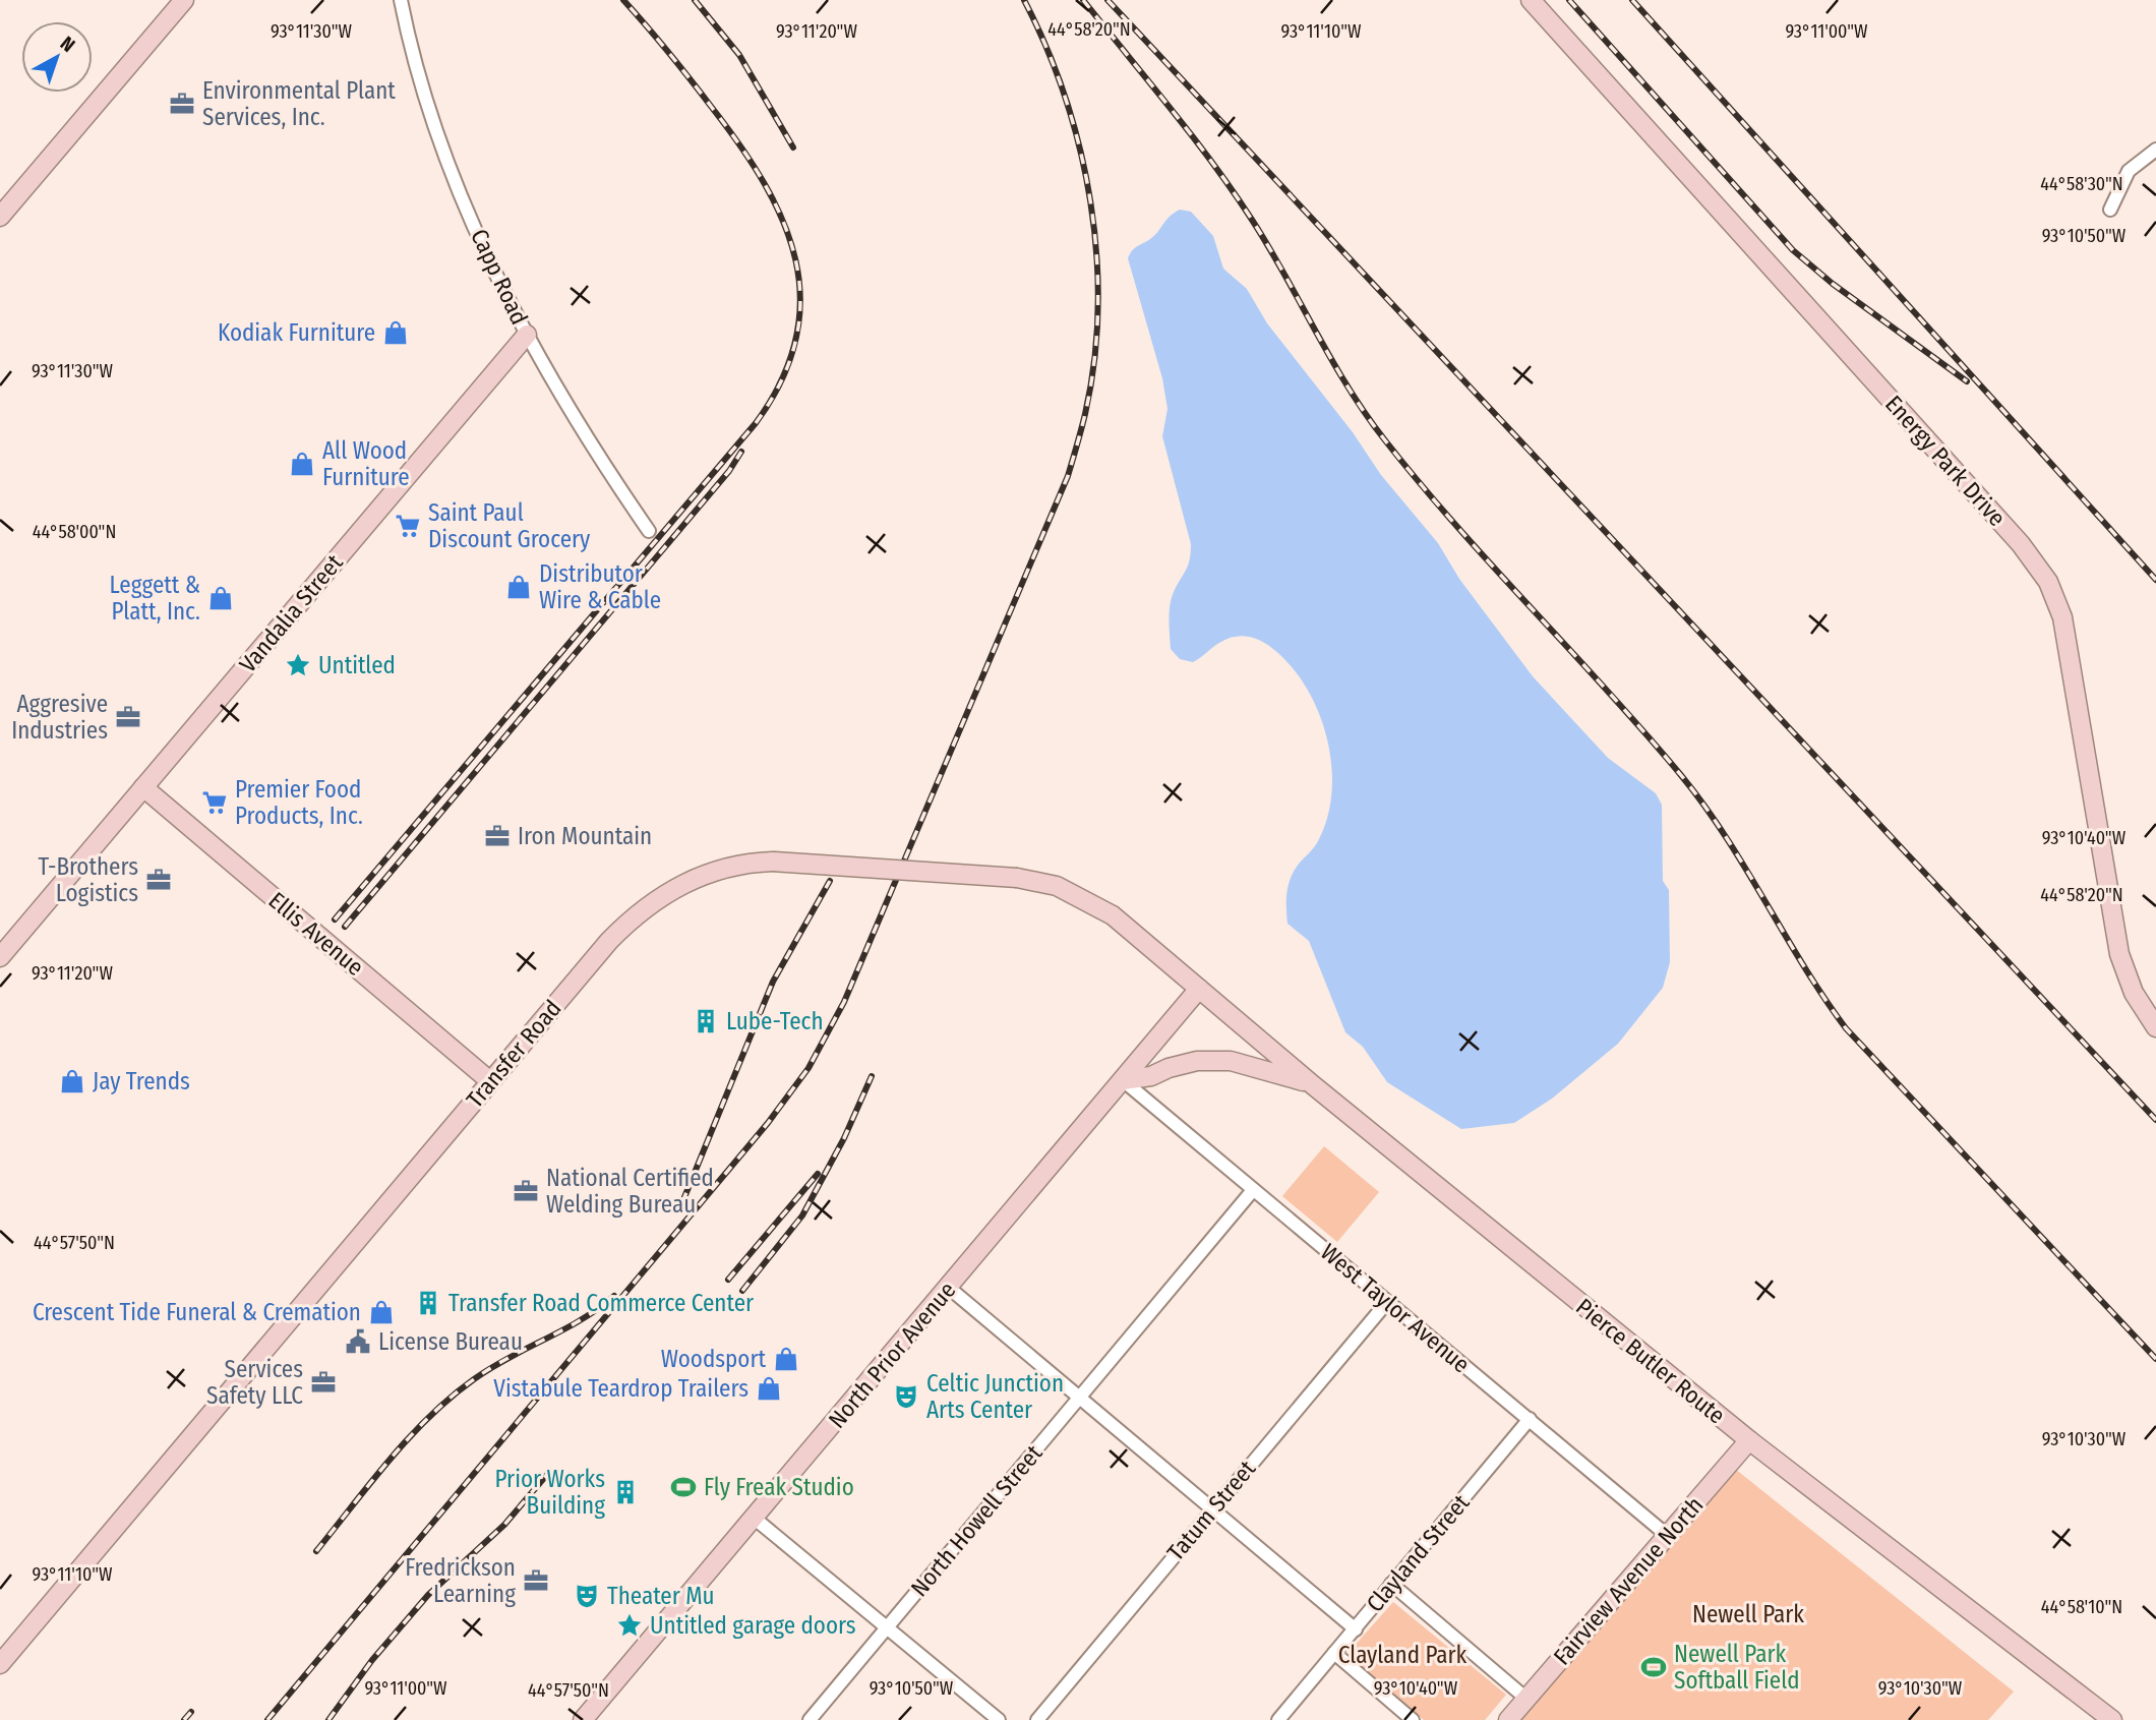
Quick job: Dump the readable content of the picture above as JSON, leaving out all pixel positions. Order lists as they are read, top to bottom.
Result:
{
  "streets": {
    "street": [
      "Capp Road",
      "Energy Park Drive",
      "Vandalia Street",
      "Ellis Avenue",
      "Transfer Road",
      "West Taylor Avenue",
      "North Prior Avenue",
      "Pierce Butler Route",
      "Tatum Street",
      "North Howell Street",
      "Clayland Street",
      "Fairview Avenue North"
    ]
  },
  "crossings": [
    ["Capp Road", "Vandalia Street"],
    ["Vandalia Street", "Ellis Avenue"],
    ["Ellis Avenue", "Transfer Road"],
    ["Transfer Road", "North Prior Avenue"],
    ["Transfer Road", "Pierce Butler Route"],
    ["West Taylor Avenue", "North Prior Avenue"],
    ["West Taylor Avenue", "Tatum Street"],
    ["West Taylor Avenue", "North Howell Street"],
    ["West Taylor Avenue", "Clayland Street"],
    ["West Taylor Avenue", "Fairview Avenue North"],
    ["North Prior Avenue", "Pierce Butler Route"],
    ["Pierce Butler Route", "Fairview Avenue North"]
  ],
  "parks": ["Newell Park", "Clayland Park"],
  "places": {
    "office": [
      "Environmental Plant Services, Inc.",
      "Aggresive Industries",
      "Iron Mountain",
      "T-Brothers Logistics",
      "National Certified Welding Bureau",
      "Services Safety LLC",
      "Fredrickson Learning"
    ],
    "shop": [
      "Kodiak Furniture",
      "All Wood Furniture",
      "Distributor Wire & Cable",
      "Leggett & Platt, Inc.",
      "Jay Trends",
      "Crescent Tide Funeral & Cremation",
      "Woodsport",
      "Vistabule Teardrop Trailers"
    ],
    "supermarket": ["Saint Paul Discount Grocery", "Premier Food Products, Inc."],
    "place": ["Untitled", "Untitled garage doors"],
    "building": ["Lube-Tech", "Transfer Road Commerce Center", "Prior Works Building"],
    "public building": ["License Bureau"],
    "theatre": ["Celtic Junction Arts Center", "Theater Mu"],
    "sports": ["Fly Freak Studio", "Newell Park Softball Field"]
  },
  "north": "top right",
  "coordinates": [
    "44°58'20\"N",
    "93°11'30\"W",
    "93°11'20\"W",
    "93°11'10\"W",
    "93°11'00\"W",
    "44°58'30\"N",
    "93°10'50\"W",
    "44°58'00\"N",
    "93°10'40\"W",
    "44°57'50\"N",
    "93°10'30\"W",
    "44°58'10\"N"
  ]
}
